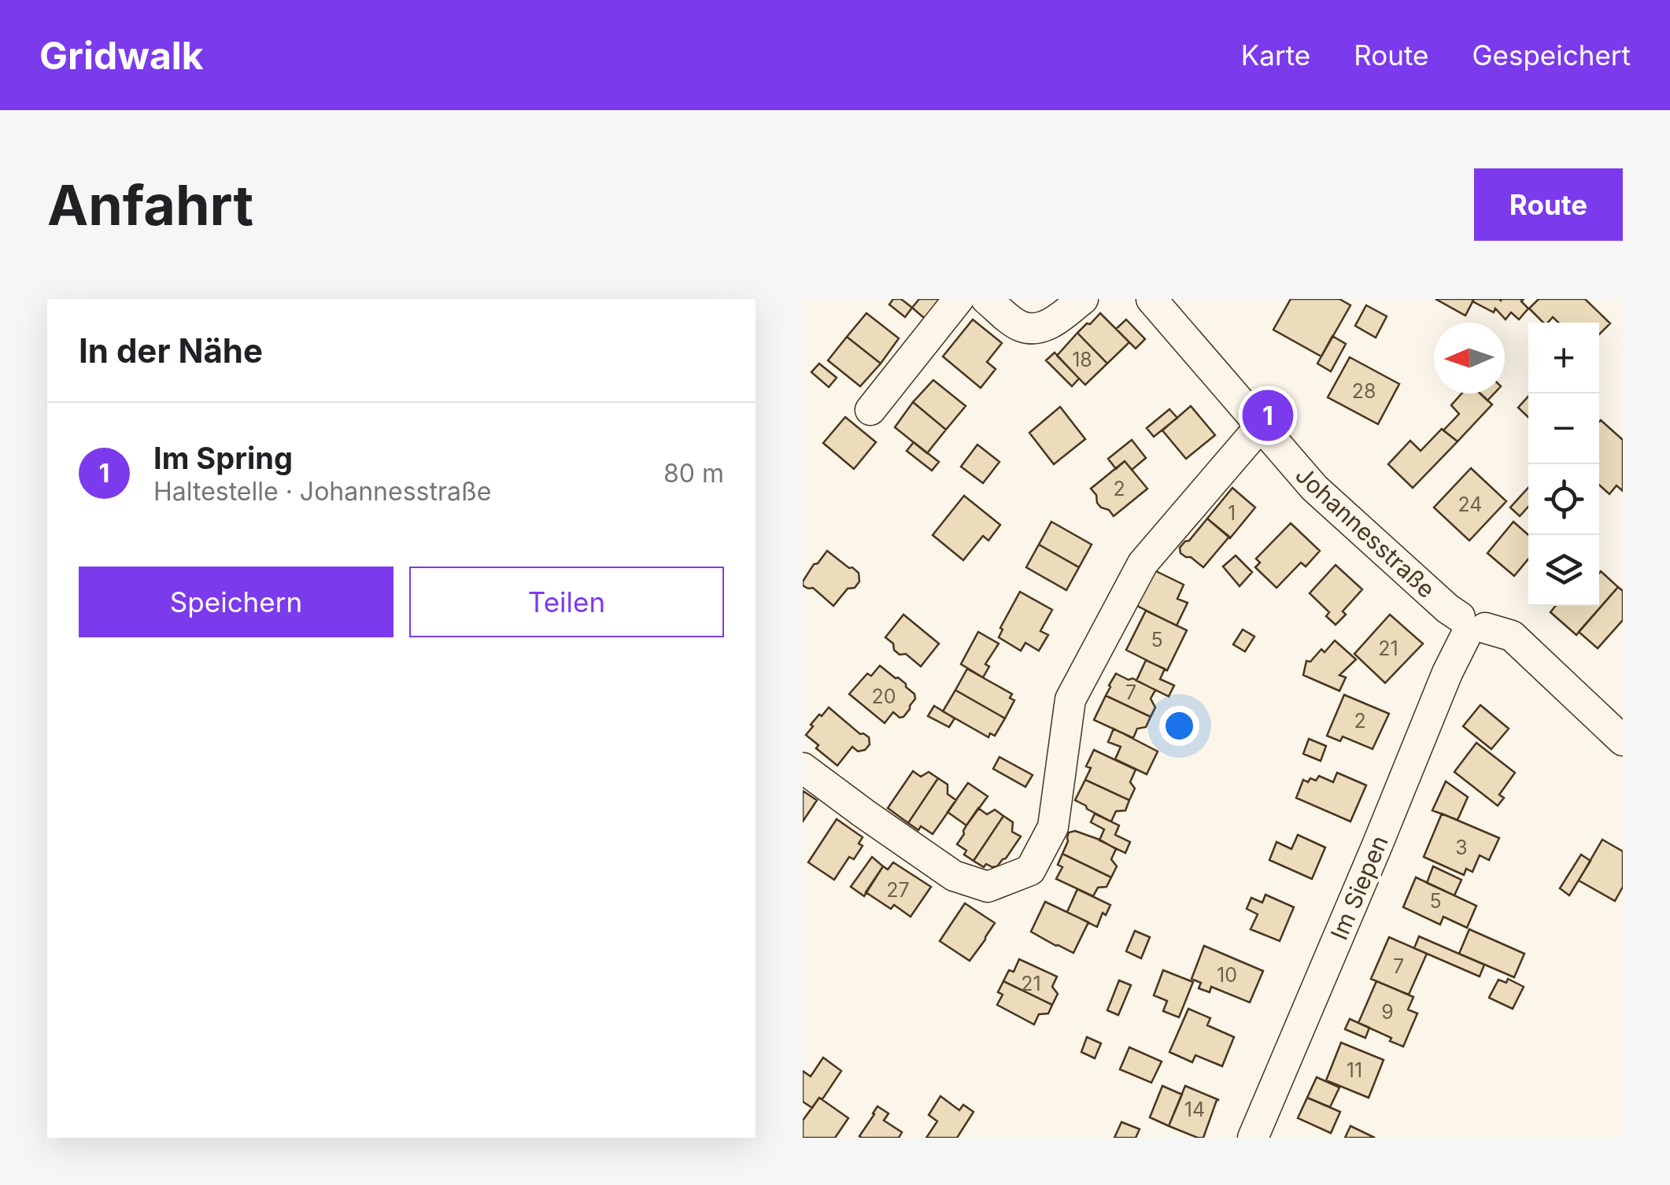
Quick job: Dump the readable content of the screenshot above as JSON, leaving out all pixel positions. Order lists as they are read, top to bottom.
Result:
{
  "streets": {
    "street": ["Johannesstraße", "Im Siepen"]
  },
  "crossings": [
    ["Johannesstraße", "Im Siepen"]
  ],
  "house_numbers": [
    "18",
    "28",
    "2",
    "24",
    "1",
    "5",
    "21",
    "7",
    "20",
    "2",
    "3",
    "27",
    "5",
    "7",
    "10",
    "21",
    "9",
    "11",
    "14"
  ],
  "north": "left",
  "page": {
    "header": "Gridwalk",
    "nav": ["Karte", "Route", "Gespeichert"],
    "buttons": [
      "Route",
      ["Speichern", "Teilen"]
    ],
    "title": "Anfahrt",
    "heading": "In der Nähe",
    "map_buttons": ["+", "−"],
    "pins": "1",
    "list": [
      {
        "mark": "1",
        "name": "Im Spring",
        "note": "Haltestelle · Johannesstraße",
        "value": "80 m"
      }
    ]
  }
}
